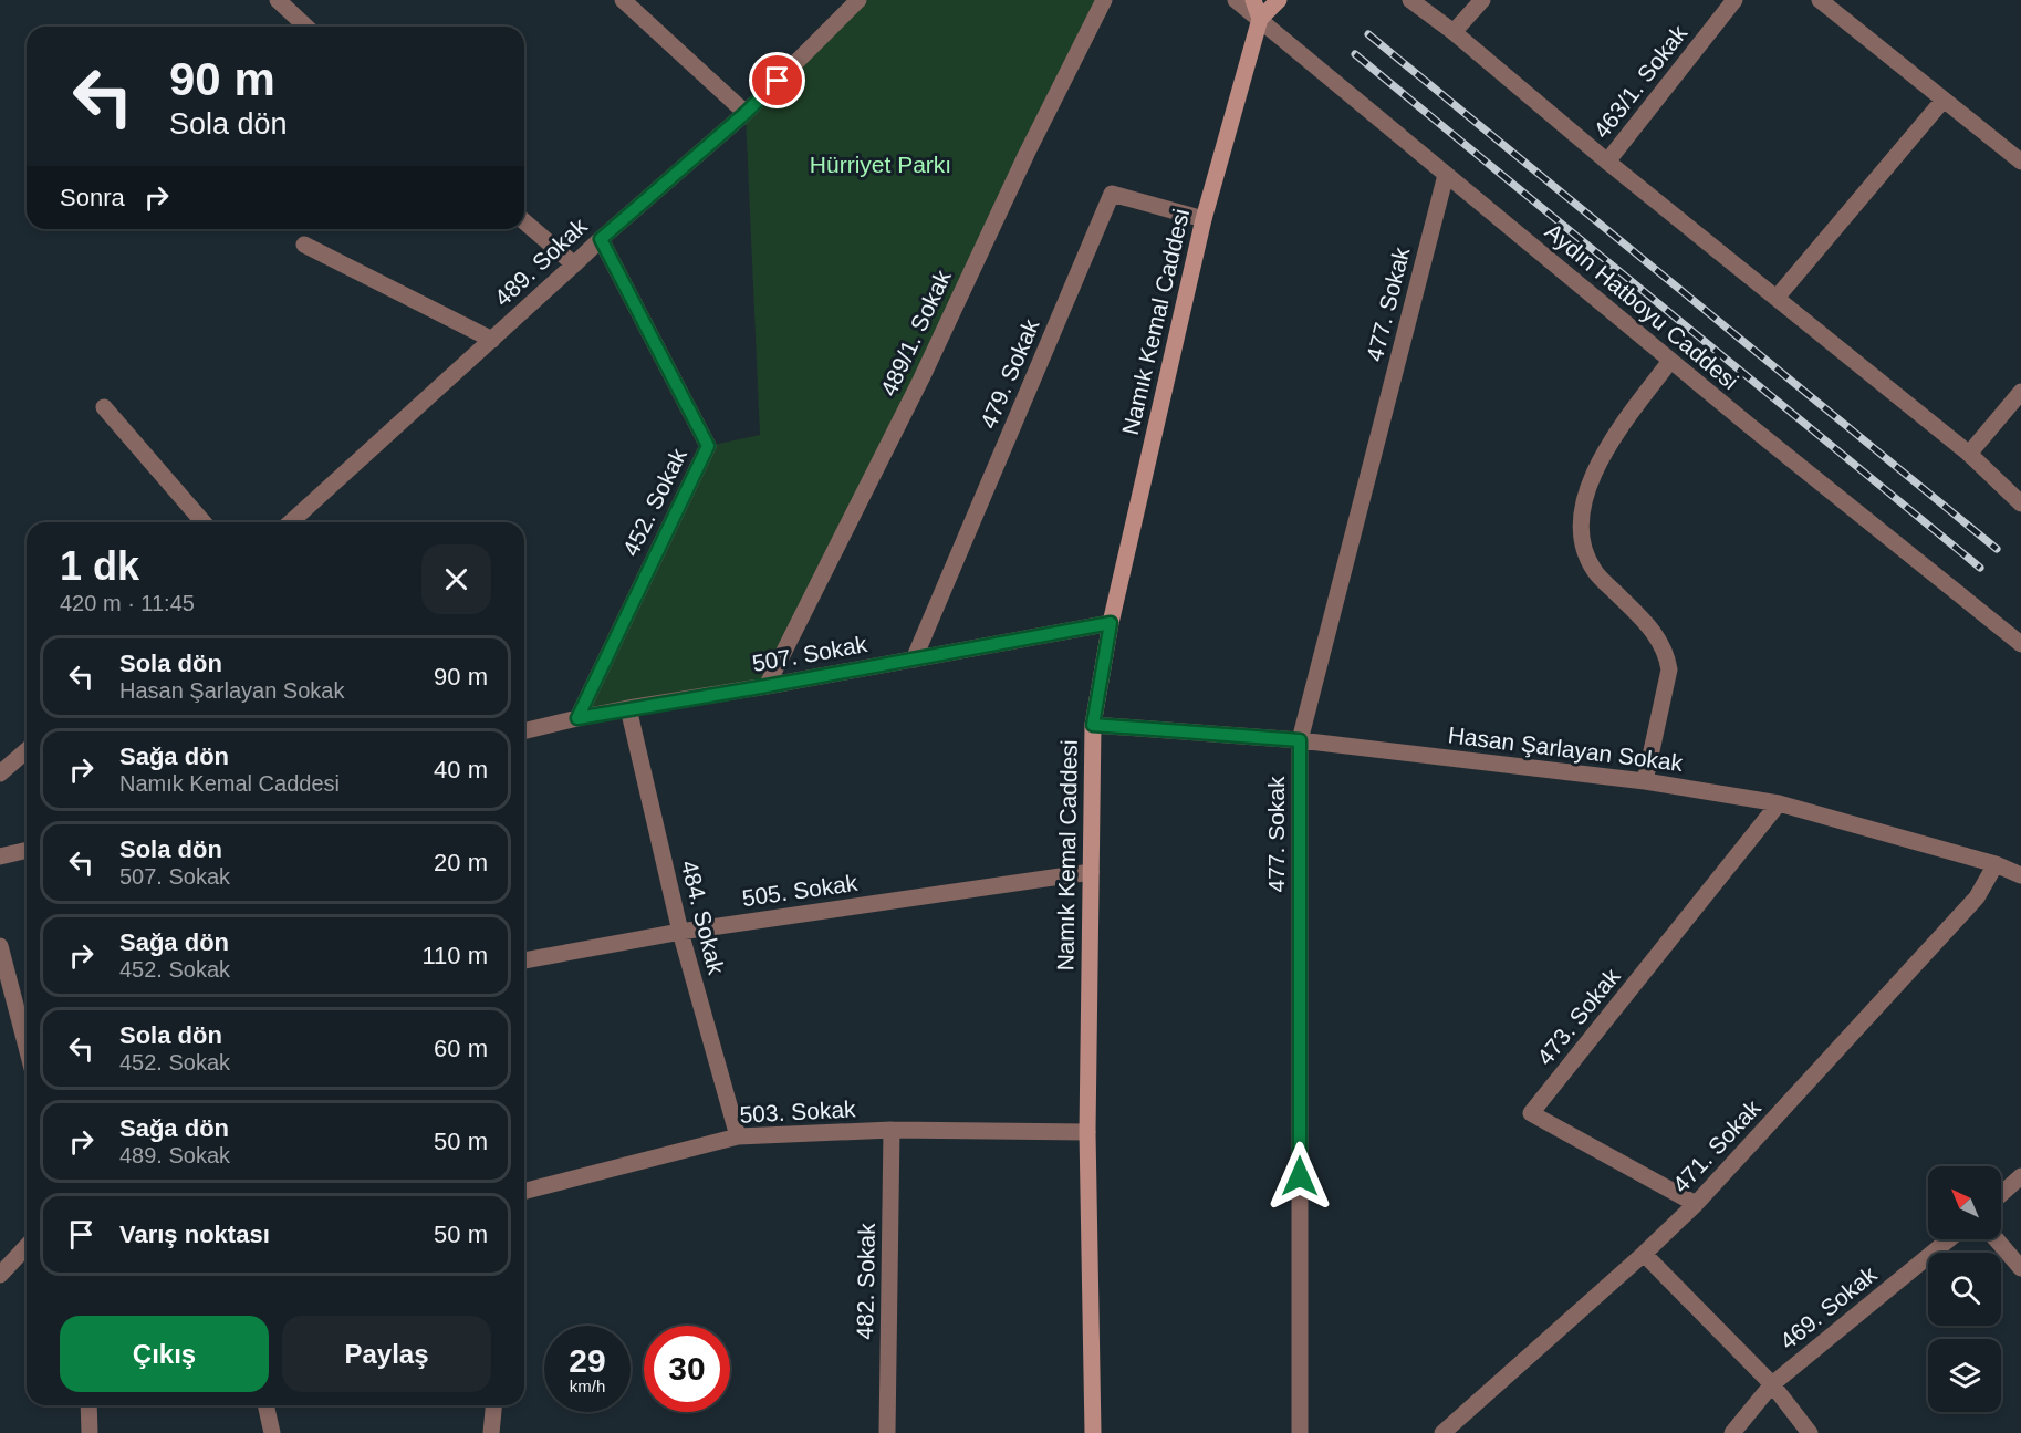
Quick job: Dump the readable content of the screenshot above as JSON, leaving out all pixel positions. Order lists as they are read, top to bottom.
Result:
{
  "streets": {
    "main road": ["Namık Kemal Caddesi"],
    "street": [
      "463/1. Sokak",
      "489. Sokak",
      "477. Sokak",
      "Aydın Hatboyu Caddesi",
      "489/1. Sokak",
      "479. Sokak",
      "452. Sokak",
      "507. Sokak",
      "Hasan Şarlayan Sokak",
      "505. Sokak",
      "484. Sokak",
      "473. Sokak",
      "503. Sokak",
      "471. Sokak",
      "482. Sokak",
      "469. Sokak"
    ]
  },
  "crossings": [
    ["489. Sokak", "452. Sokak"],
    ["477. Sokak", "Aydın Hatboyu Caddesi"],
    ["477. Sokak", "Hasan Şarlayan Sokak"],
    ["Aydın Hatboyu Caddesi", "Namık Kemal Caddesi"],
    ["Namık Kemal Caddesi", "479. Sokak"],
    ["Namık Kemal Caddesi", "507. Sokak"],
    ["Namık Kemal Caddesi", "Hasan Şarlayan Sokak"],
    ["Namık Kemal Caddesi", "505. Sokak"],
    ["Namık Kemal Caddesi", "503. Sokak"],
    ["489/1. Sokak", "507. Sokak"],
    ["479. Sokak", "507. Sokak"],
    ["452. Sokak", "507. Sokak"],
    ["507. Sokak", "484. Sokak"],
    ["Hasan Şarlayan Sokak", "473. Sokak"],
    ["Hasan Şarlayan Sokak", "471. Sokak"],
    ["505. Sokak", "484. Sokak"],
    ["484. Sokak", "503. Sokak"],
    ["473. Sokak", "471. Sokak"],
    ["503. Sokak", "482. Sokak"]
  ],
  "parks": ["Hürriyet Parkı"],
  "north": "top left",
  "page": {
    "turn": ["90 m", "Sola dön"],
    "then": "Sonra",
    "heading": ["1 dk", "420 m · 11:45"],
    "list": [
      {
        "name": "Sola dön",
        "note": "Hasan Şarlayan Sokak",
        "value": "90 m"
      },
      {
        "name": "Sağa dön",
        "note": "Namık Kemal Caddesi",
        "value": "40 m"
      },
      {
        "name": "Sola dön",
        "note": "507. Sokak",
        "value": "20 m"
      },
      {
        "name": "Sağa dön",
        "note": "452. Sokak",
        "value": "110 m"
      },
      {
        "name": "Sola dön",
        "note": "452. Sokak",
        "value": "60 m"
      },
      {
        "name": "Sağa dön",
        "note": "489. Sokak",
        "value": "50 m"
      },
      {
        "name": "Varış noktası",
        "value": "50 m"
      }
    ],
    "buttons": ["Çıkış", "Paylaş"],
    "speed": "29 km/h",
    "limit": "30"
  }
}
